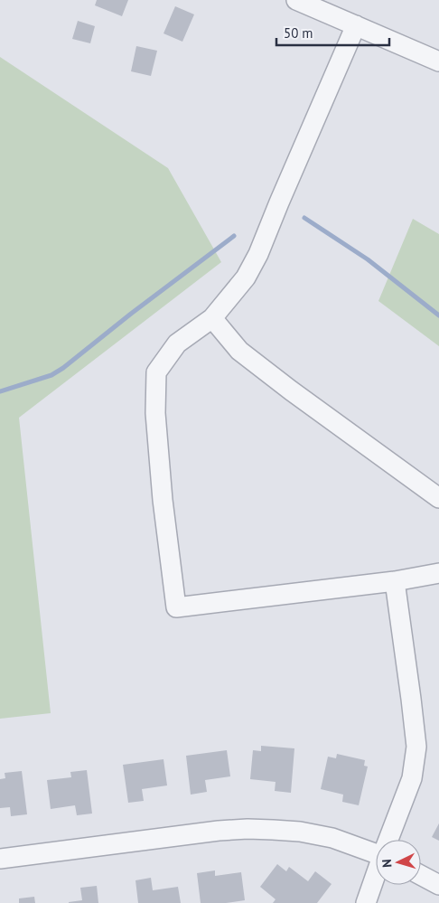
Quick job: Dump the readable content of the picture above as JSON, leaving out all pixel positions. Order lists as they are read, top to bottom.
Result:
{
  "scale_bar": "50 m",
  "north": "left"
}
